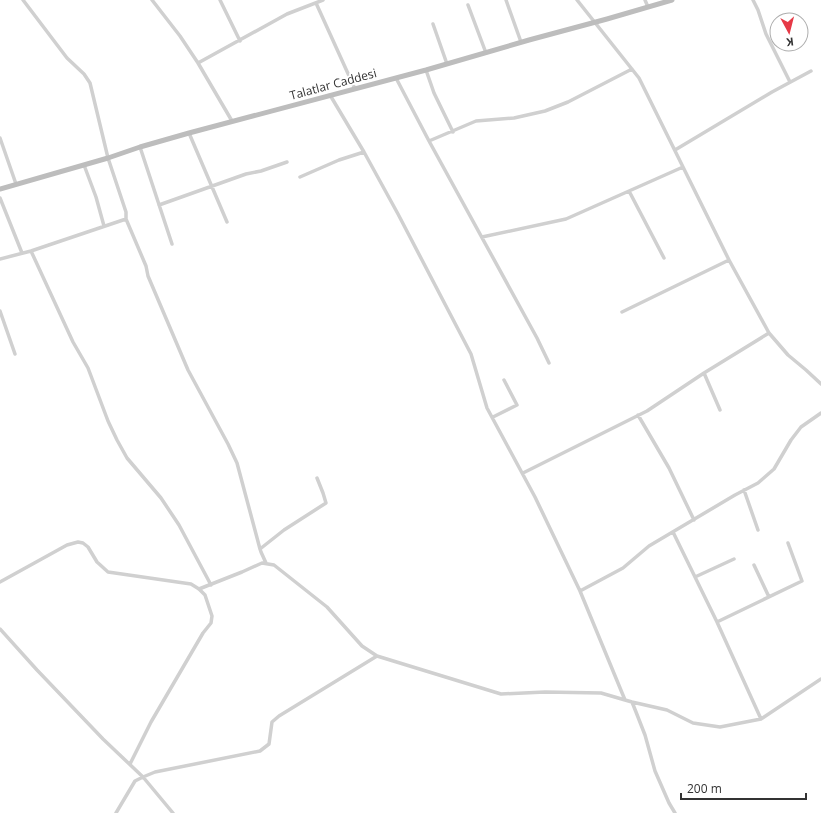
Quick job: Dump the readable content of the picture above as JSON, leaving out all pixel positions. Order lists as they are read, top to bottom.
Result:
{
  "streets": {
    "street": ["Talatlar Caddesi"]
  },
  "scale_bar": "200 m",
  "north": "bottom"
}
